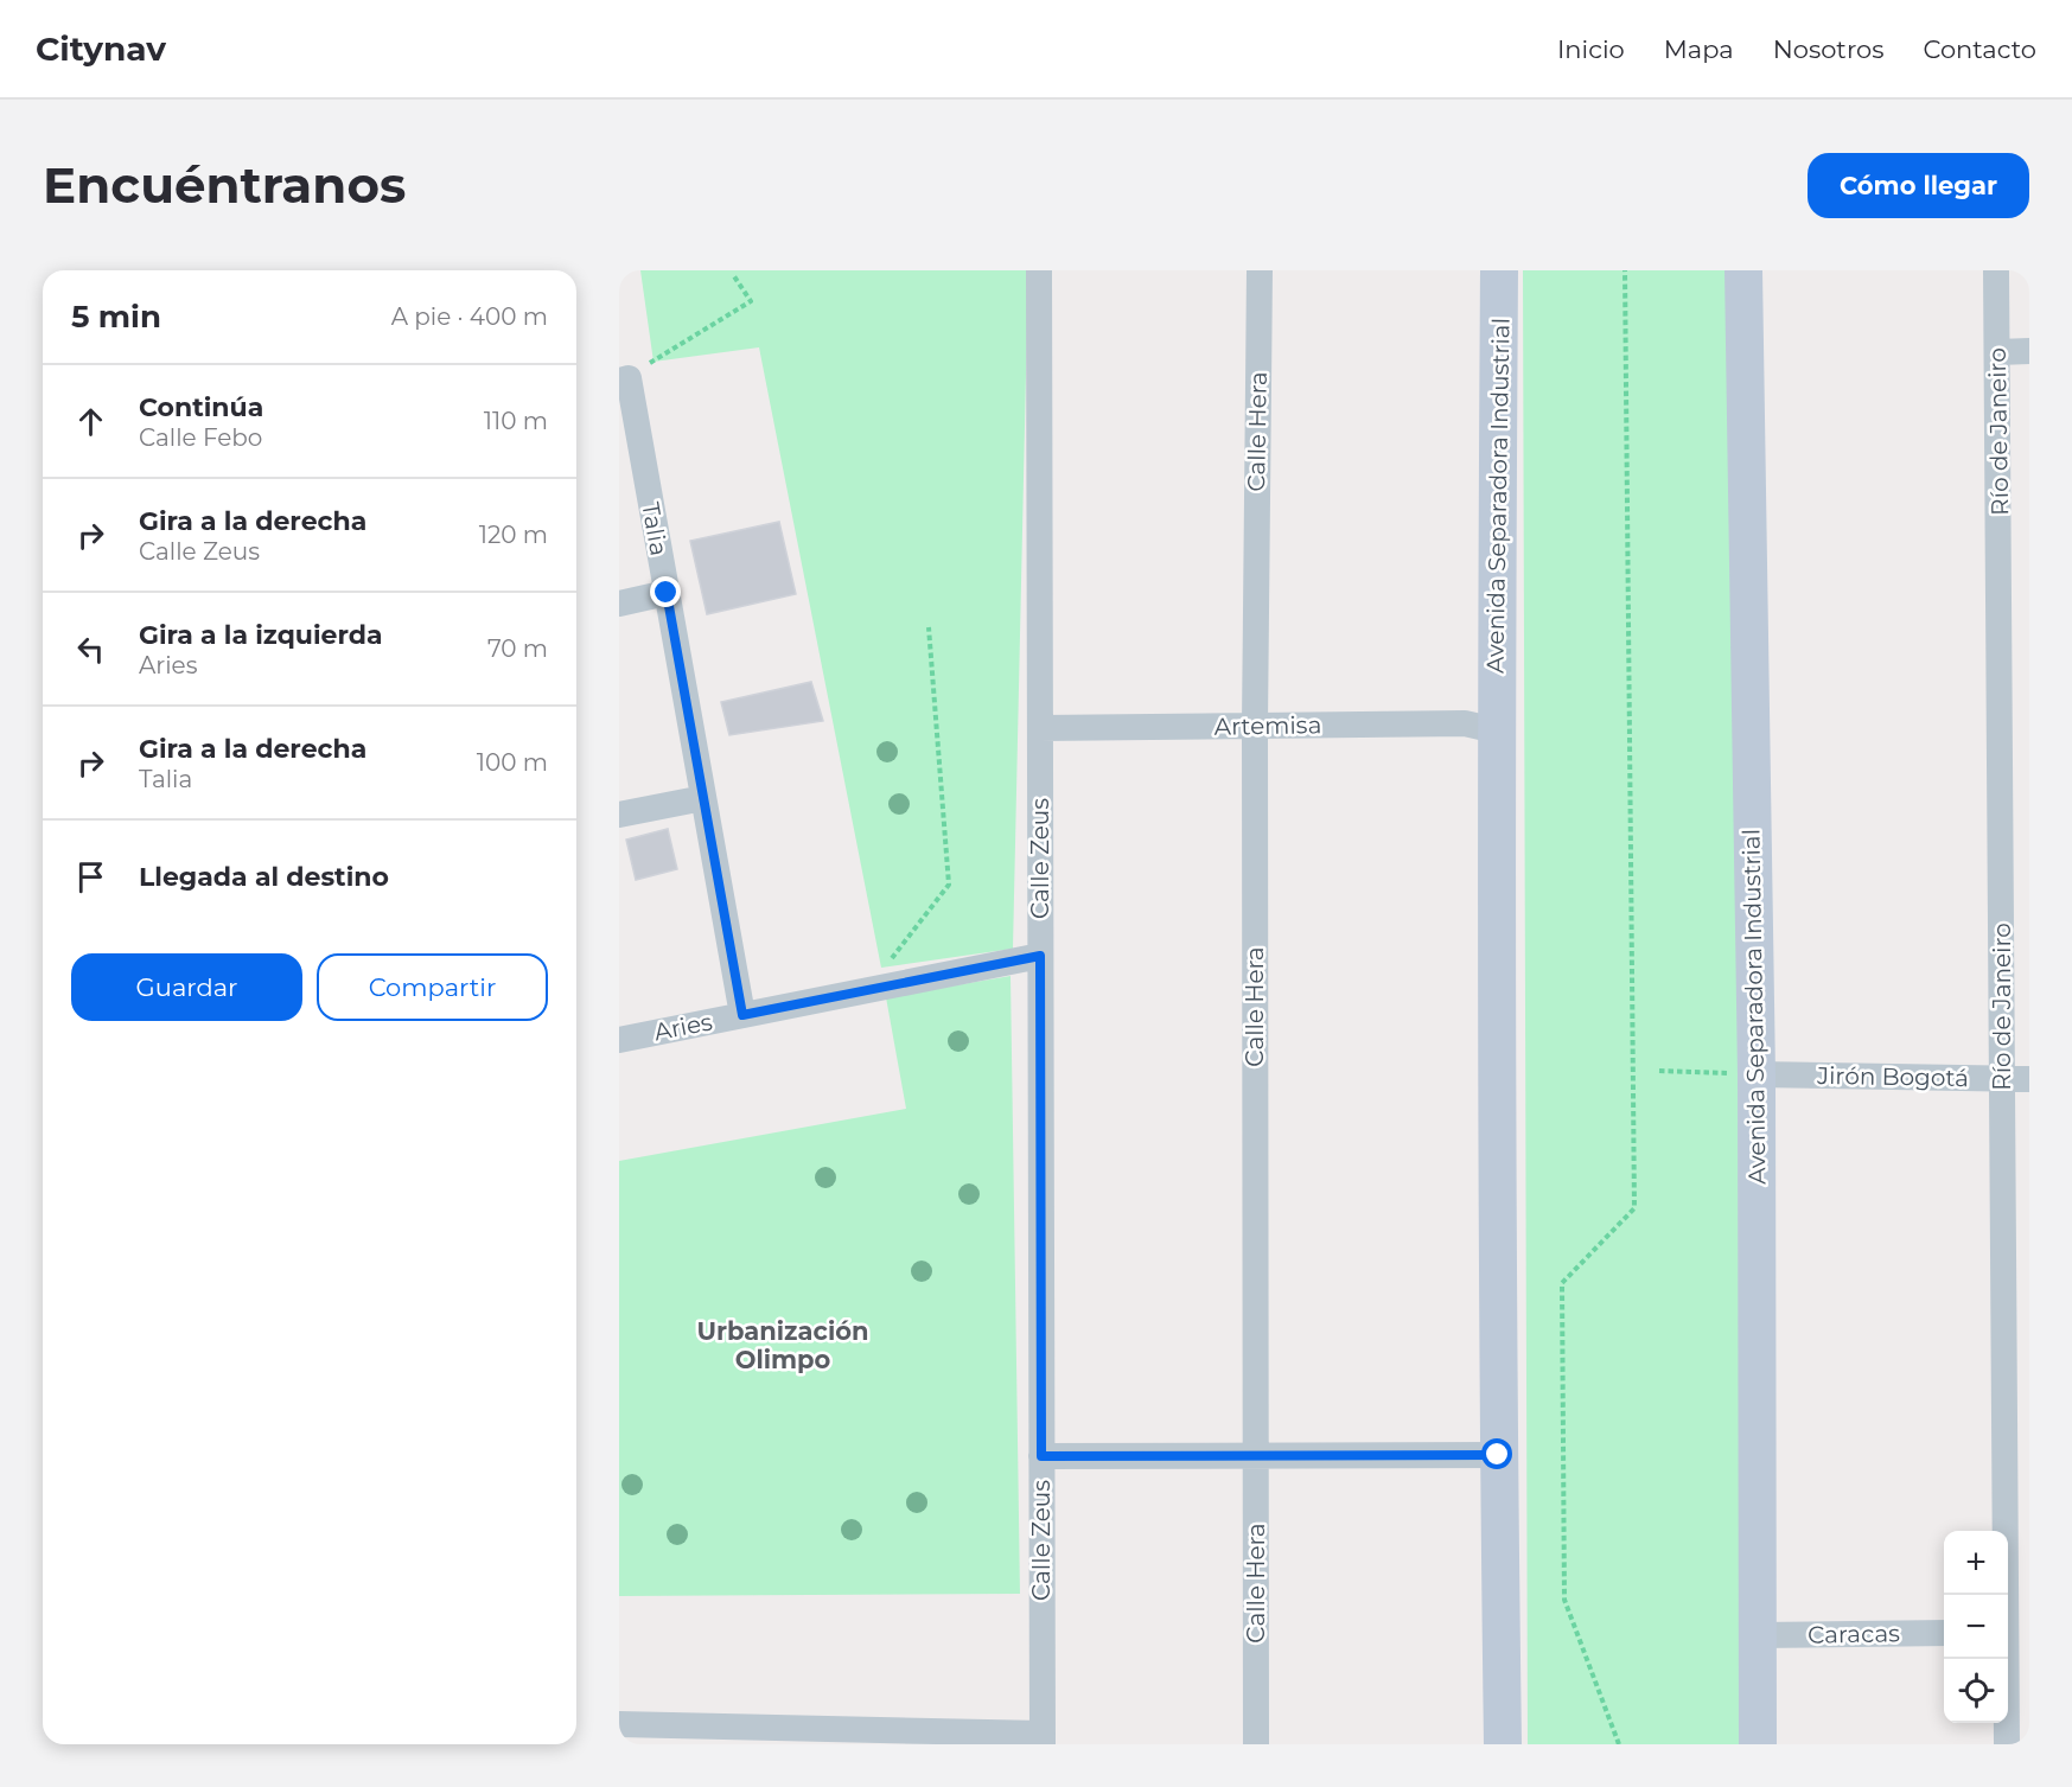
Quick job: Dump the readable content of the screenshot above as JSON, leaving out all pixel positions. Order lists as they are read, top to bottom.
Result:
{
  "streets": {
    "main road": ["Avenida Separadora Industrial"],
    "street": [
      "Calle Hera",
      "Río de Janeiro",
      "Talia",
      "Artemisa",
      "Calle Zeus",
      "Aries",
      "Jirón Bogotá",
      "Caracas"
    ]
  },
  "crossings": [
    ["Calle Hera", "Artemisa"],
    ["Río de Janeiro", "Jirón Bogotá"],
    ["Avenida Separadora Industrial", "Artemisa"],
    ["Avenida Separadora Industrial", "Jirón Bogotá"],
    ["Avenida Separadora Industrial", "Caracas"],
    ["Talia", "Aries"],
    ["Artemisa", "Calle Zeus"],
    ["Calle Zeus", "Aries"]
  ],
  "districts": ["Urbanización Olimpo"],
  "page": {
    "header": "Citynav",
    "nav": [
      "Inicio",
      "Mapa",
      "Nosotros",
      "Contacto"
    ],
    "buttons": [
      "Cómo llegar",
      ["Guardar", "Compartir"]
    ],
    "title": "Encuéntranos",
    "heading": ["5 min", "A pie · 400 m"],
    "list": [
      ["Continúa", "Calle Febo", "110 m"],
      ["Gira a la derecha", "Calle Zeus", "120 m"],
      ["Gira a la izquierda", "Aries", "70 m"],
      ["Gira a la derecha", "Talia", "100 m"],
      "Llegada al destino"
    ],
    "map_buttons": ["+", "−"]
  }
}
